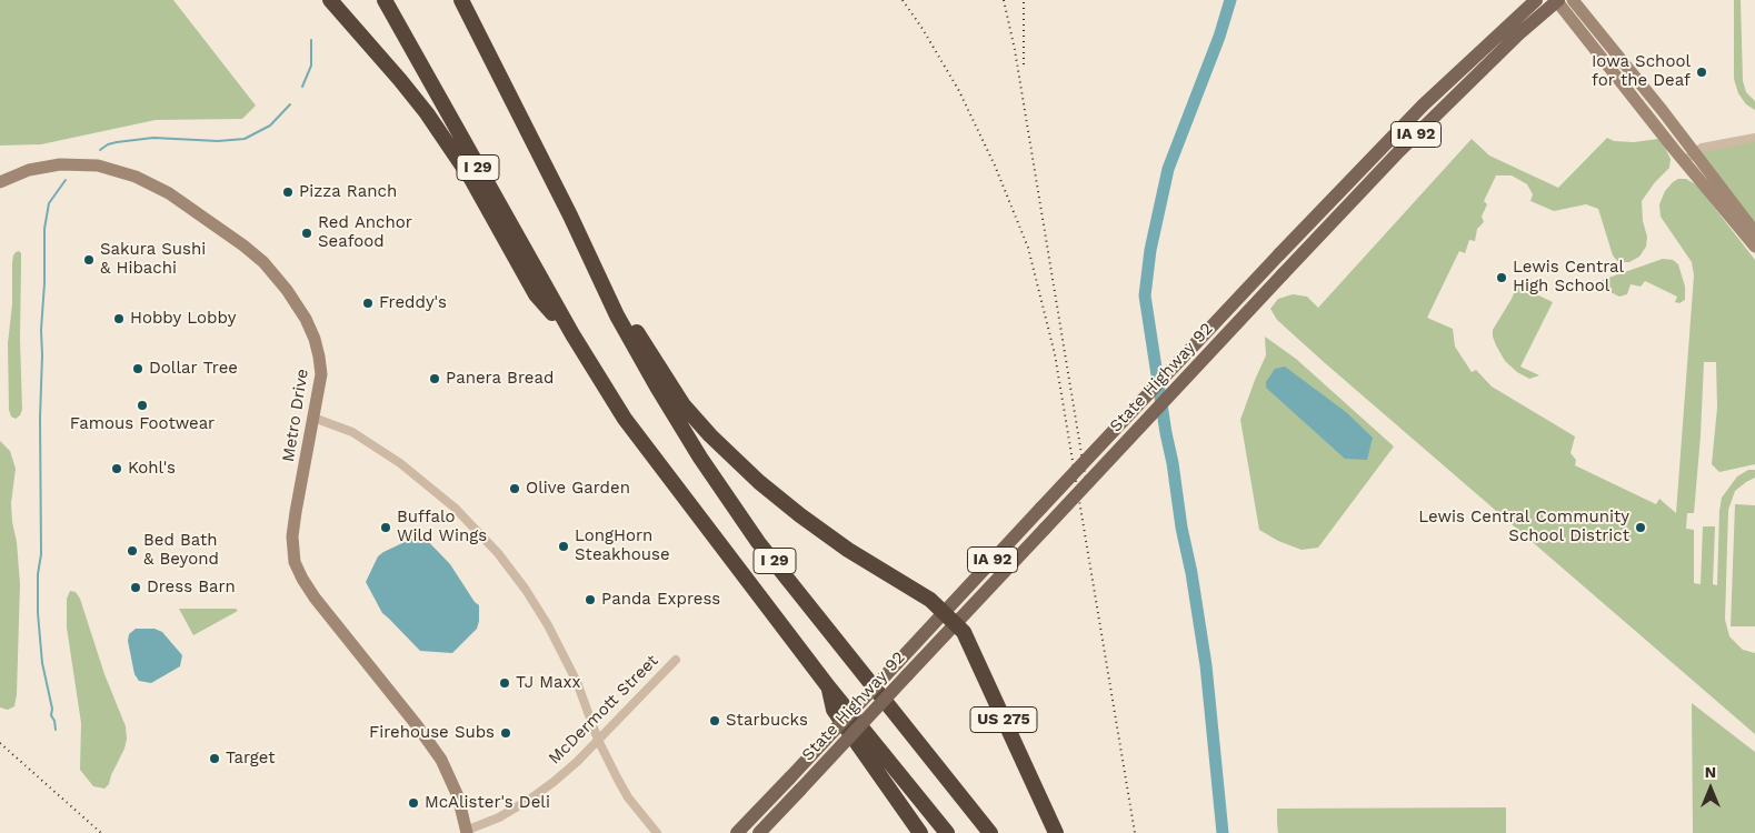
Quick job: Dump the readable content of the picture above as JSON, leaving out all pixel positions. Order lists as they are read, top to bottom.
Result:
{
  "streets": {
    "highway": ["I 29", "US 275"],
    "main road": ["IA 92", "State Highway 92"],
    "street": ["Metro Drive", "McDermott Street"]
  },
  "crossings": [
    ["State Highway 92", "US 275"],
    ["Metro Drive", "McDermott Street"]
  ],
  "places": [
    "Iowa School for the Deaf",
    "Pizza Ranch",
    "Red Anchor Seafood",
    "Sakura Sushi & Hibachi",
    "Lewis Central High School",
    "Freddy's",
    "Hobby Lobby",
    "Dollar Tree",
    "Panera Bread",
    "Famous Footwear",
    "Kohl's",
    "Olive Garden",
    "Buffalo Wild Wings",
    "Lewis Central Community School District",
    "LongHorn Steakhouse",
    "Bed Bath & Beyond",
    "Dress Barn",
    "Panda Express",
    "TJ Maxx",
    "Starbucks",
    "Firehouse Subs",
    "Target",
    "McAlister's Deli"
  ],
  "north": "top"
}
